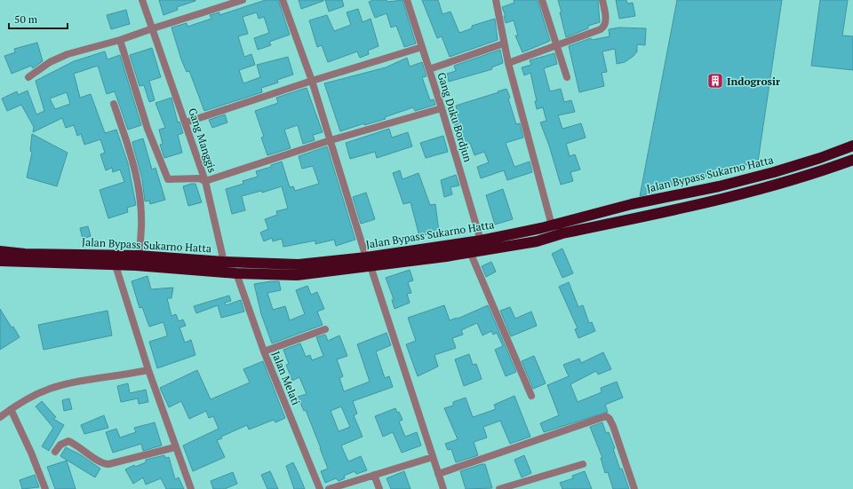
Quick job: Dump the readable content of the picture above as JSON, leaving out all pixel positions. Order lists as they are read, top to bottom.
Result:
{
  "streets": {
    "highway": ["Jalan Bypass Sukarno Hatta"],
    "street": ["Gang Duku Bordjun", "Gang Manggis", "Jalan Melati"]
  },
  "crossings": [
    ["Gang Duku Bordjun", "Jalan Bypass Sukarno Hatta"],
    ["Gang Manggis", "Jalan Bypass Sukarno Hatta"],
    ["Jalan Bypass Sukarno Hatta", "Jalan Melati"]
  ],
  "places": {
    "building": ["Indogrosir"]
  },
  "scale_bar": "50 m"
}
